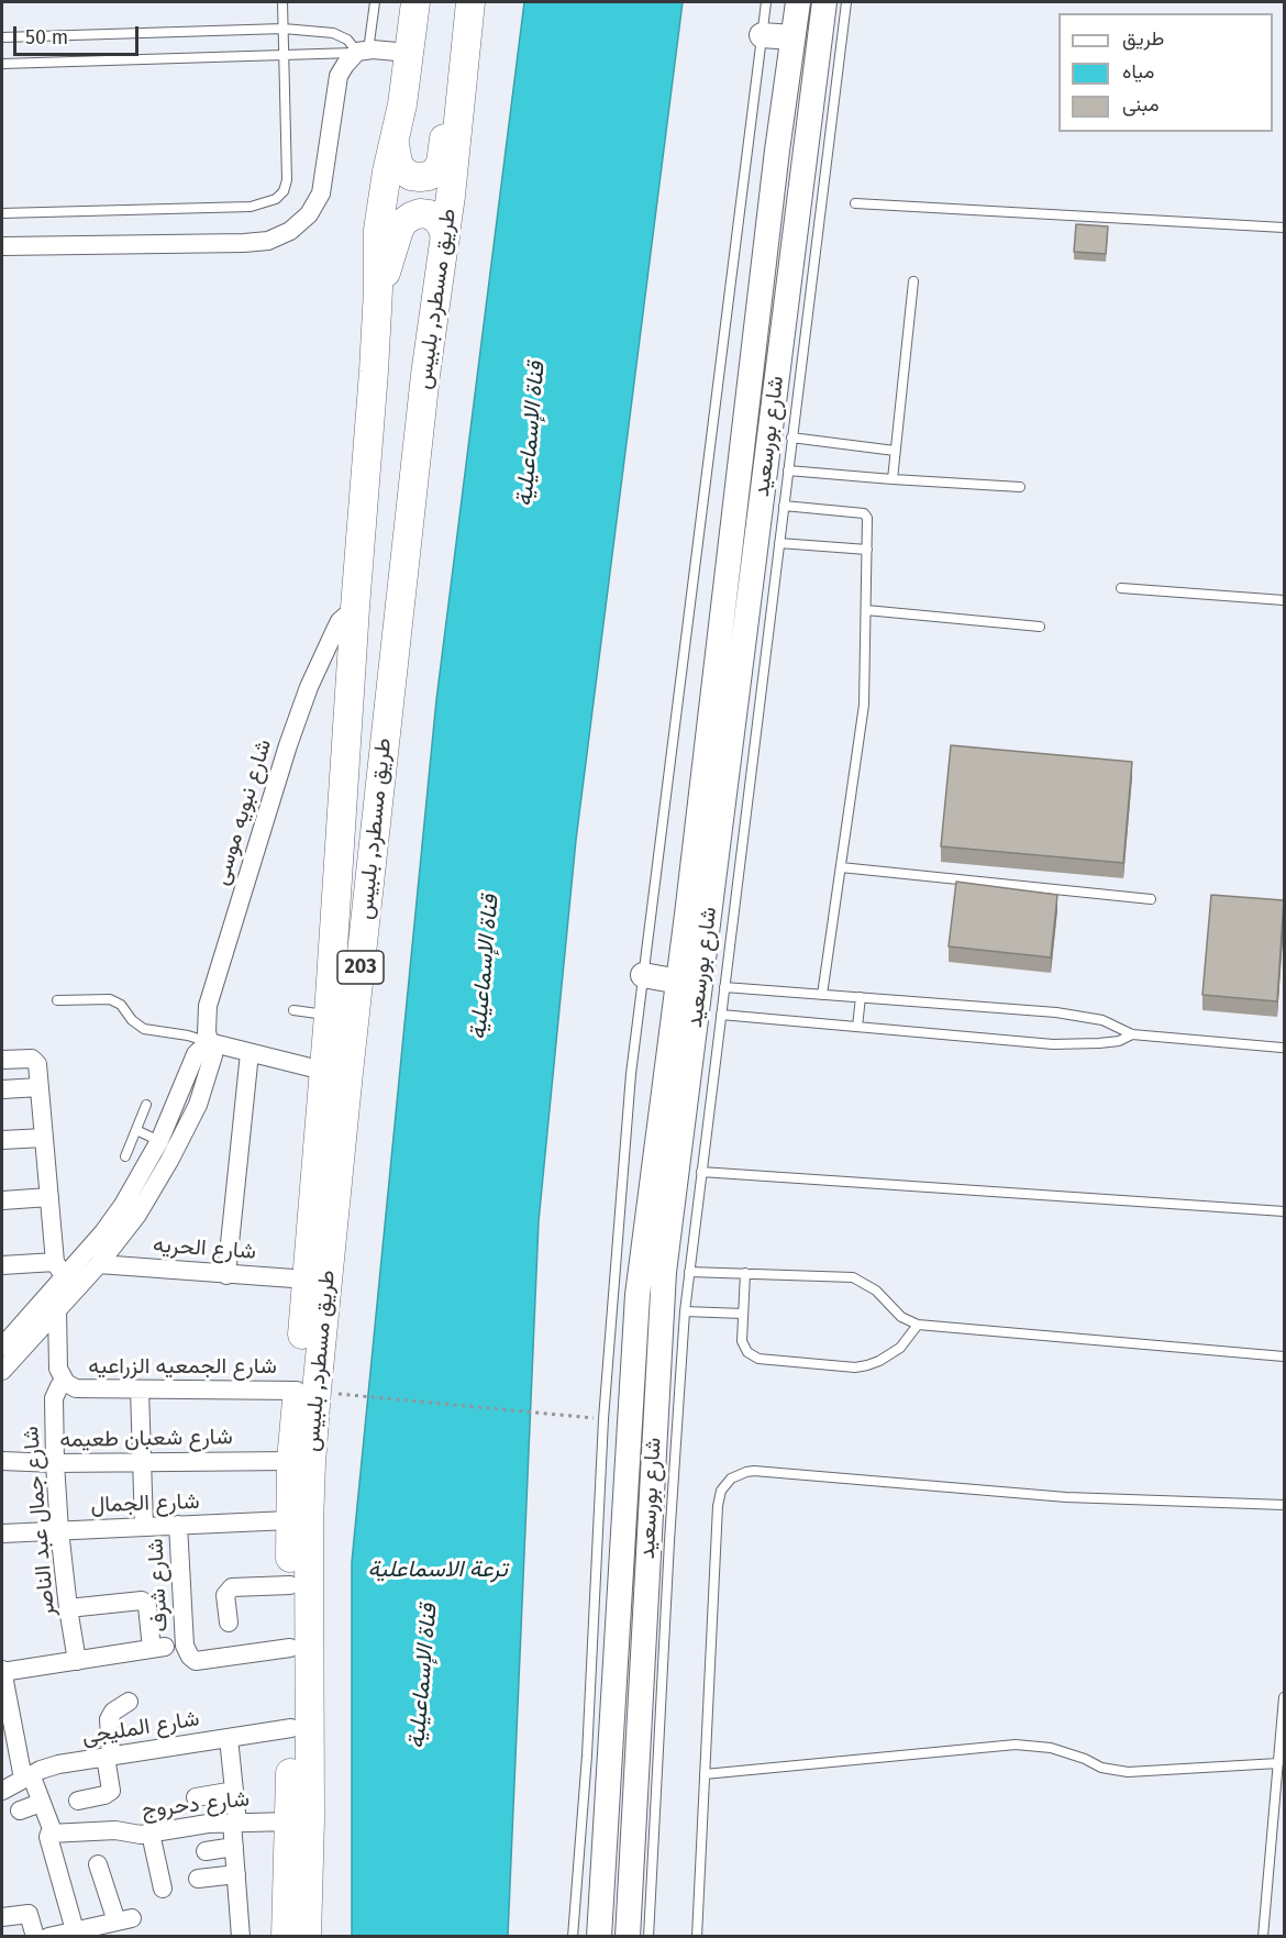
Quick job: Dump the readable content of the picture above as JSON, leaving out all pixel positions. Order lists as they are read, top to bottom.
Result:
{
  "streets": {
    "main road": ["طريق مسطرد, بلبيس", "شارع بورسعيد", "203"],
    "street": [
      "شارع نبويه موسى",
      "شارع الحريه",
      "شارع الجمعيه الزراعيه",
      "شارع شعبان طعيمه",
      "شارع الجمال",
      "شارع جمال عبد الناصر",
      "شارع شرف",
      "شارع المليجى",
      "شارع دحروج"
    ]
  },
  "crossings": [
    ["طريق مسطرد, بلبيس", "شارع نبويه موسى"],
    ["طريق مسطرد, بلبيس", "شارع الحريه"],
    ["طريق مسطرد, بلبيس", "شارع الجمعيه الزراعيه"],
    ["طريق مسطرد, بلبيس", "شارع شعبان طعيمه"],
    ["طريق مسطرد, بلبيس", "شارع الجمال"],
    ["طريق مسطرد, بلبيس", "شارع شرف"],
    ["طريق مسطرد, بلبيس", "شارع المليجى"],
    ["طريق مسطرد, بلبيس", "شارع دحروج"],
    ["شارع نبويه موسى", "شارع الحريه"],
    ["شارع نبويه موسى", "شارع الجمعيه الزراعيه"],
    ["شارع الجمعيه الزراعيه", "شارع جمال عبد الناصر"],
    ["شارع شعبان طعيمه", "شارع جمال عبد الناصر"],
    ["شارع الجمال", "شارع جمال عبد الناصر"],
    ["شارع الجمال", "شارع شرف"]
  ],
  "water": ["قناة الإسماعيلية", "ترعة الاسماعلية"],
  "legend": ["طريق", "مياه", "مبنى"],
  "scale_bar": "50 m"
}
